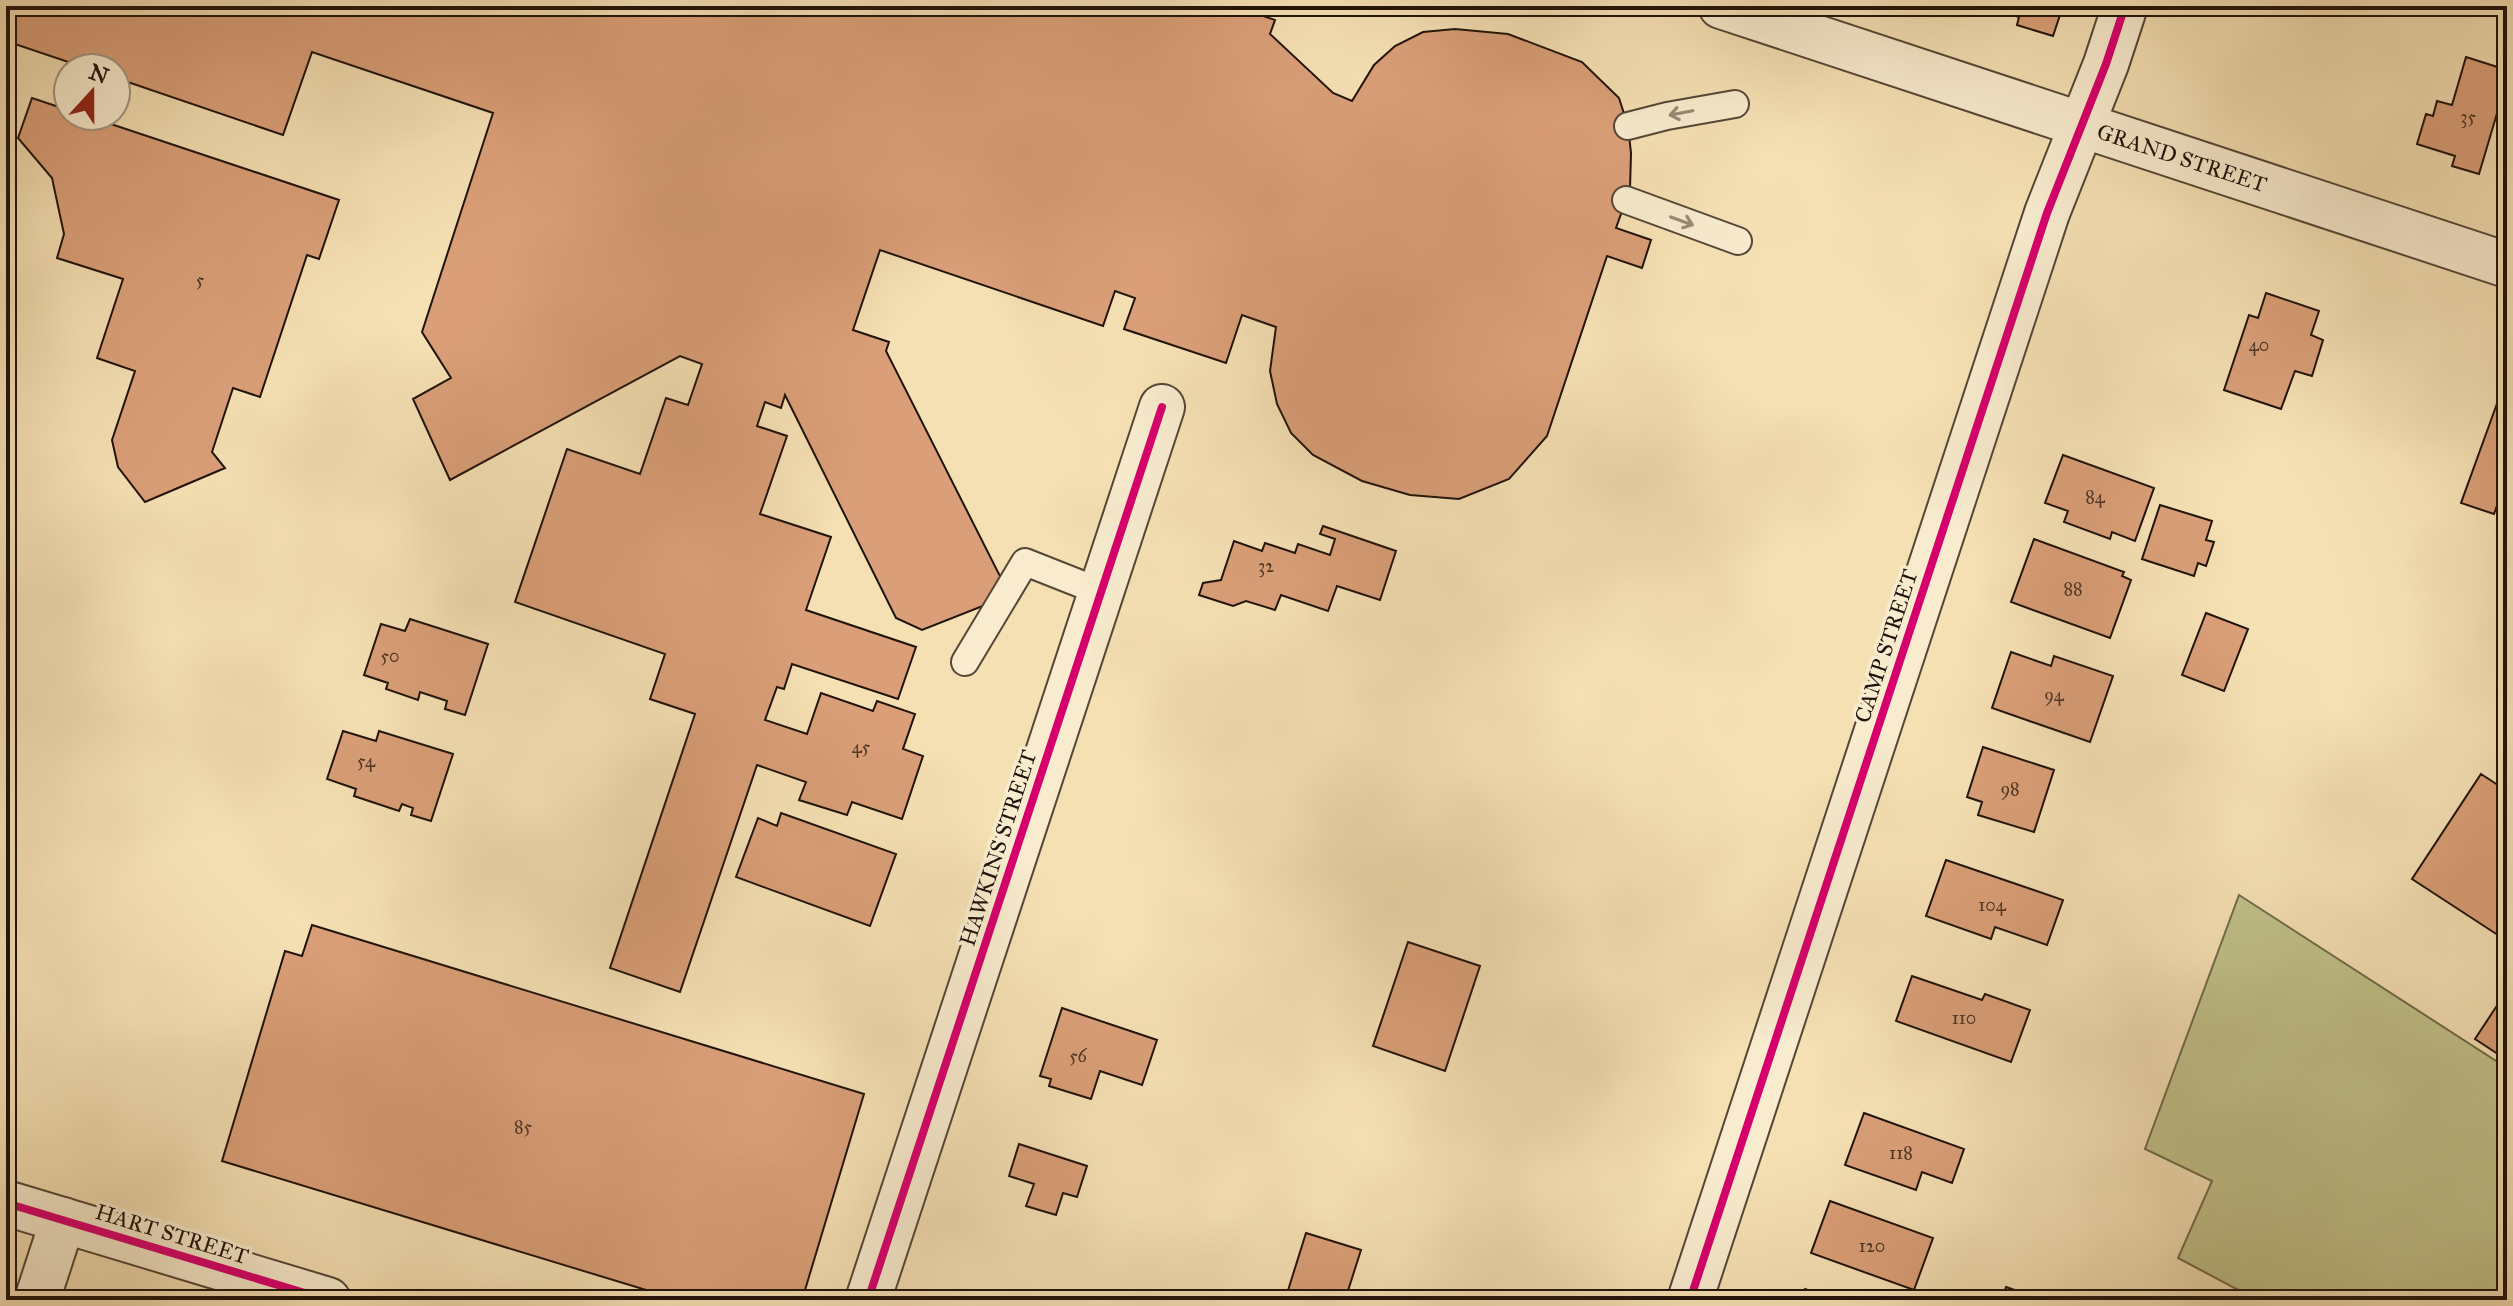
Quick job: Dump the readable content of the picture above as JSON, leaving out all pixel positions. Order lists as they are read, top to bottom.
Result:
{
  "streets": {
    "street": [
      "GRAND STREET",
      "CAMP STREET",
      "HAWKINS STREET",
      "HART STREET"
    ]
  },
  "crossings": [
    ["GRAND STREET", "CAMP STREET"]
  ],
  "house_numbers": [
    "35",
    "5",
    "40",
    "84",
    "32",
    "88",
    "50",
    "94",
    "45",
    "54",
    "98",
    "104",
    "110",
    "56",
    "85",
    "118",
    "120"
  ],
  "north": "top"
}
